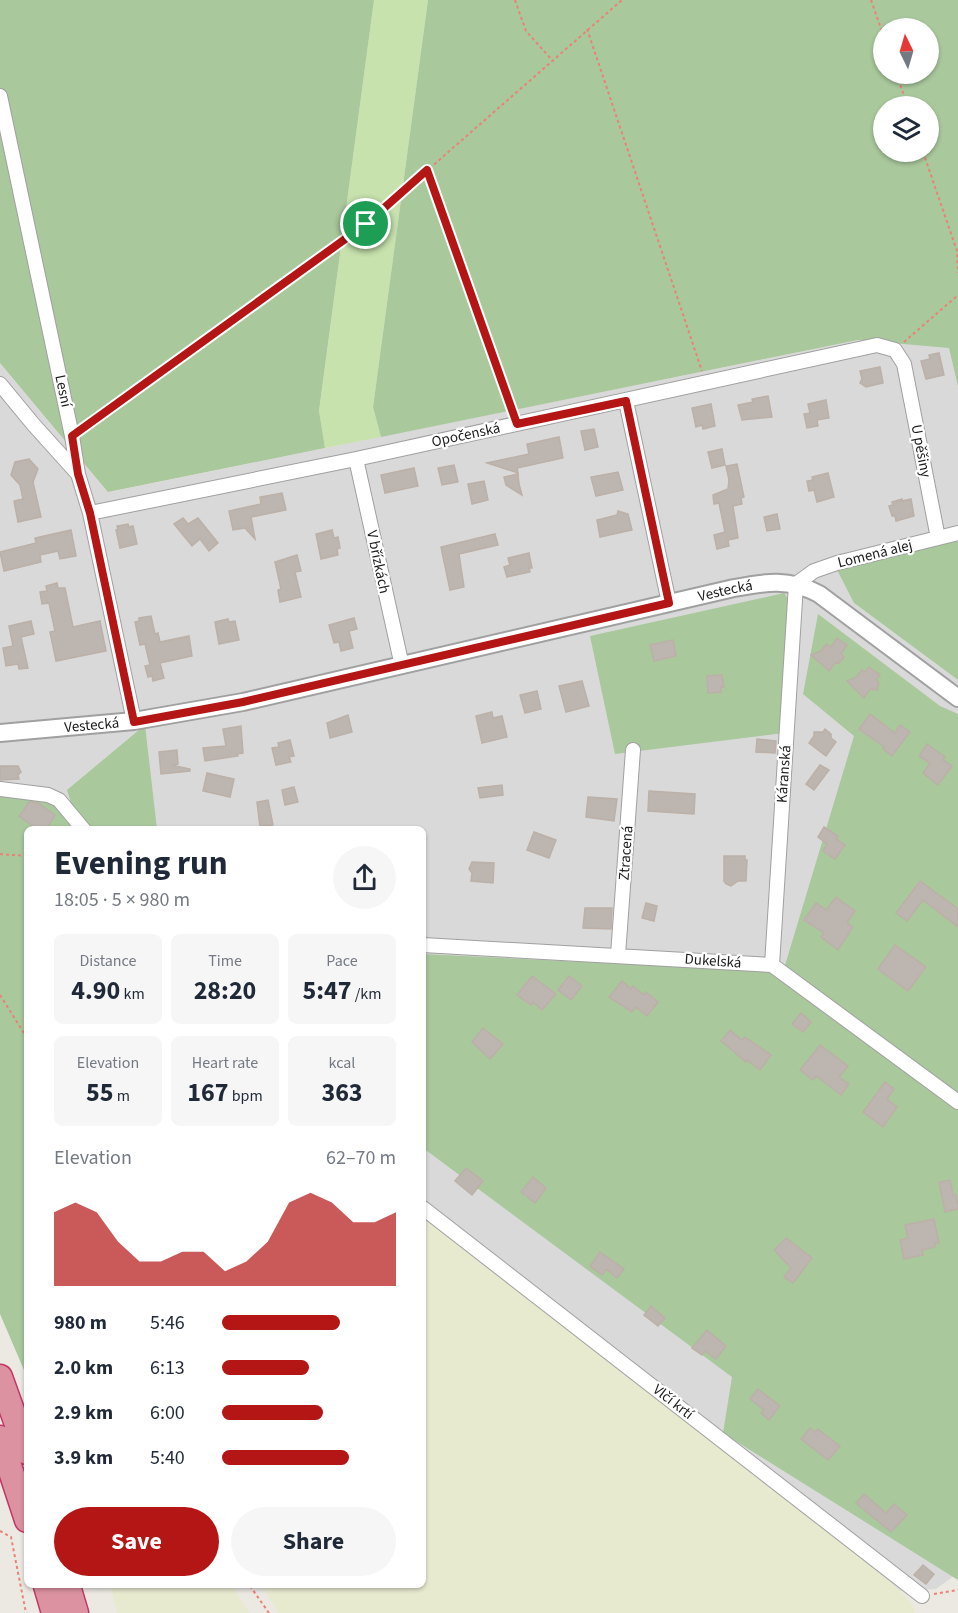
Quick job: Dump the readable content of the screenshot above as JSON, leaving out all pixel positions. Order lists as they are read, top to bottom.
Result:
{
  "streets": {
    "street": [
      "Lesní",
      "Opočenská",
      "U pěšiny",
      "Lomená alej",
      "V břízkách",
      "Vestecká",
      "Káranská",
      "Ztracená",
      "Dukelská",
      "Vlčí krtí"
    ]
  },
  "crossings": [
    ["Lesní", "Opočenská"],
    ["Lesní", "Vestecká"],
    ["Opočenská", "U pěšiny"],
    ["Opočenská", "V břízkách"],
    ["U pěšiny", "Lomená alej"],
    ["Lomená alej", "Vestecká"],
    ["Lomená alej", "Káranská"],
    ["V břízkách", "Vestecká"],
    ["Vestecká", "Káranská"],
    ["Káranská", "Dukelská"],
    ["Ztracená", "Dukelská"]
  ],
  "north": "top",
  "page": {
    "heading": ["Evening run", "18:05 · 5 × 980 m"],
    "stats": [
      ["Distance", "4.90 km"],
      ["Time", "28:20"],
      ["Pace", "5:47 /km"],
      ["Elevation", "55 m"],
      ["Heart rate", "167 bpm"],
      ["kcal", "363"]
    ],
    "chart": ["Elevation", "62–70 m"],
    "list": [
      {
        "name": "980 m",
        "note": "5:46"
      },
      {
        "name": "2.0 km",
        "note": "6:13"
      },
      {
        "name": "2.9 km",
        "note": "6:00"
      },
      {
        "name": "3.9 km",
        "note": "5:40"
      }
    ],
    "buttons": ["Save", "Share"]
  }
}
